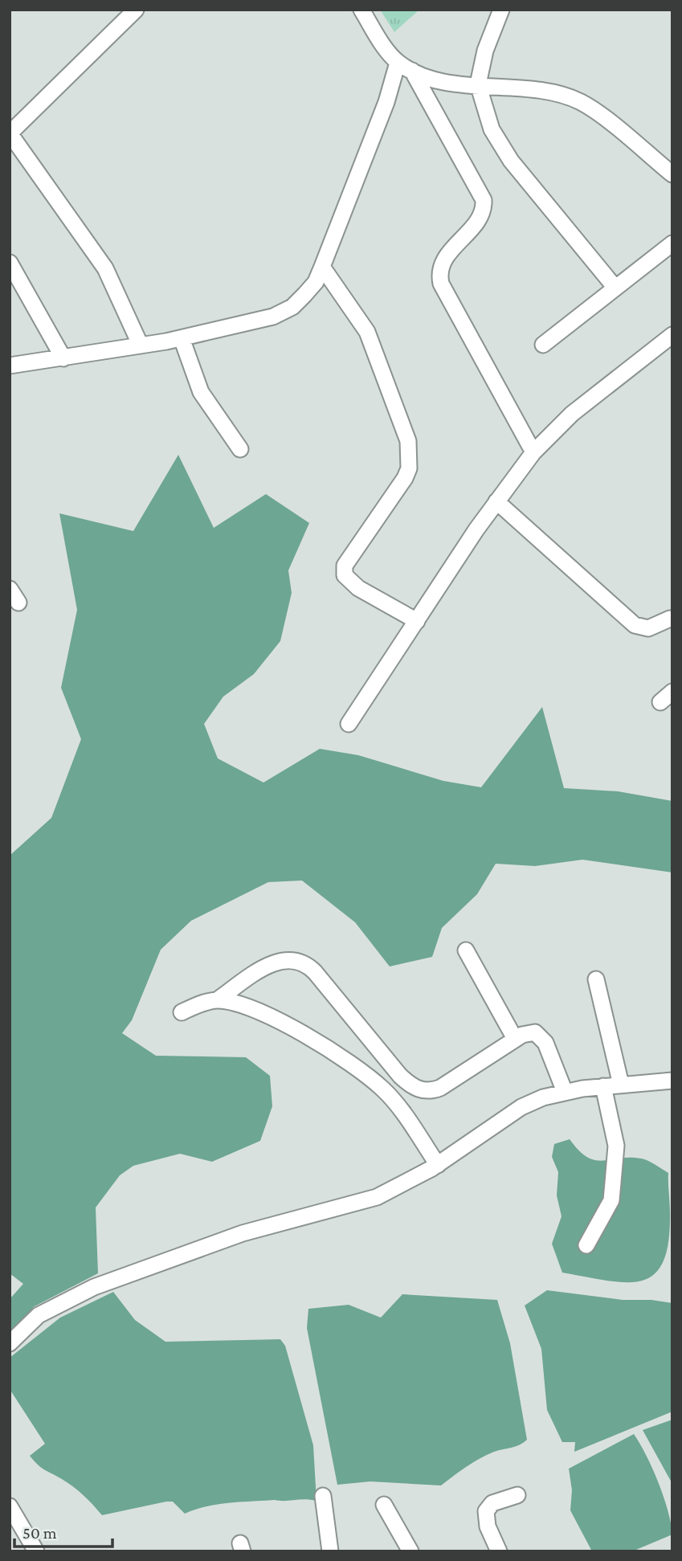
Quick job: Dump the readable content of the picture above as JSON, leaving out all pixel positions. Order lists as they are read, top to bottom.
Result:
{
  "scale_bar": "50 m"
}
